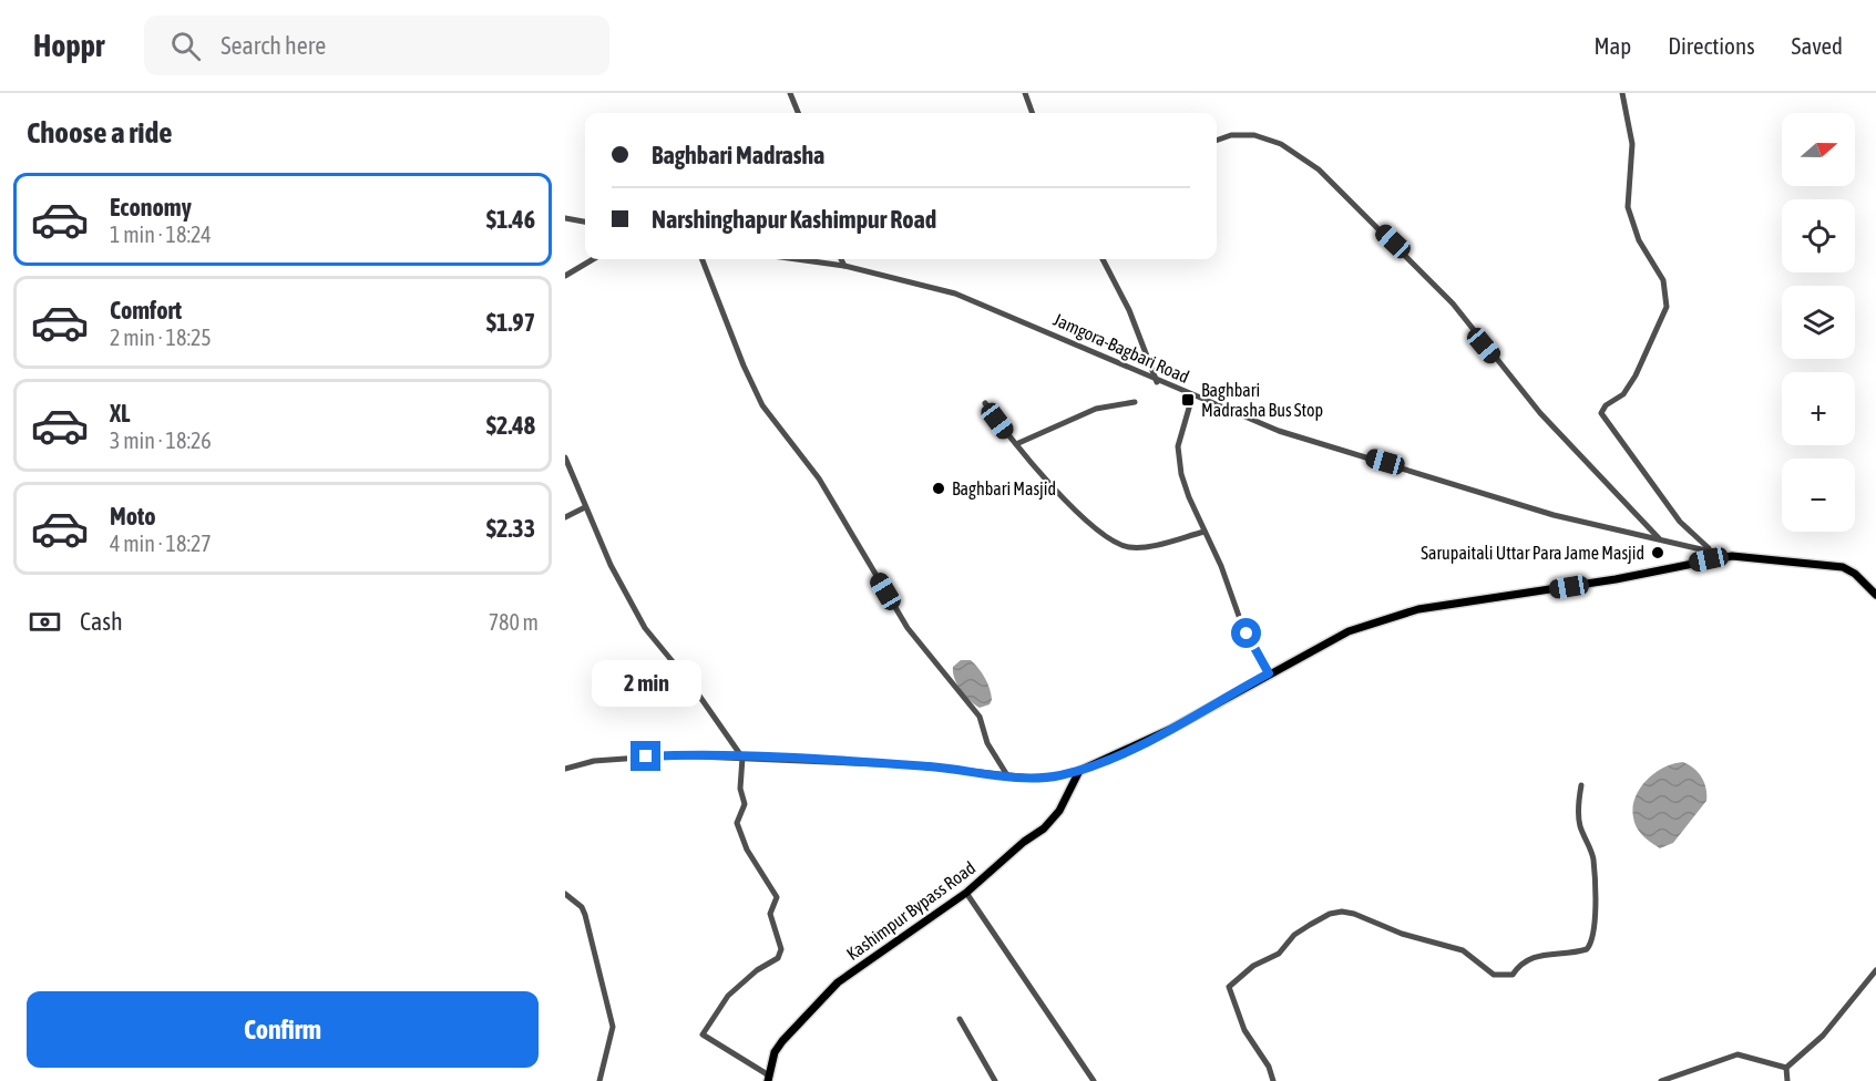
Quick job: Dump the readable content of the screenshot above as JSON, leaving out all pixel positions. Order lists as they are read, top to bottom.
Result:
{
  "streets": {
    "main road": ["Kashimpur Bypass Road"],
    "street": ["Jamgora-Bagbari Road"]
  },
  "places": {
    "transit": ["Baghbari Madrasha Bus Stop"],
    "other": ["Baghbari Masjid", "Sarupaitali Uttar Para Jame Masjid"]
  },
  "north": "right",
  "page": {
    "header": "Hoppr",
    "search": "Search here",
    "nav": ["Map", "Directions", "Saved"],
    "heading": "Choose a ride",
    "map_buttons": ["+", "−"],
    "banner": ["Baghbari Madrasha", "Narshinghapur Kashimpur Road"],
    "list": [
      {
        "name": "Economy",
        "note": "1 min · 18:24",
        "value": "$1.46"
      },
      {
        "name": "Comfort",
        "note": "2 min · 18:25",
        "value": "$1.97"
      },
      {
        "name": "XL",
        "note": "3 min · 18:26",
        "value": "$2.48"
      },
      {
        "name": "Moto",
        "note": "4 min · 18:27",
        "value": "$2.33"
      }
    ],
    "pay": ["Cash", "780 m"],
    "bubble": "2 min",
    "buttons": "Confirm"
  }
}
